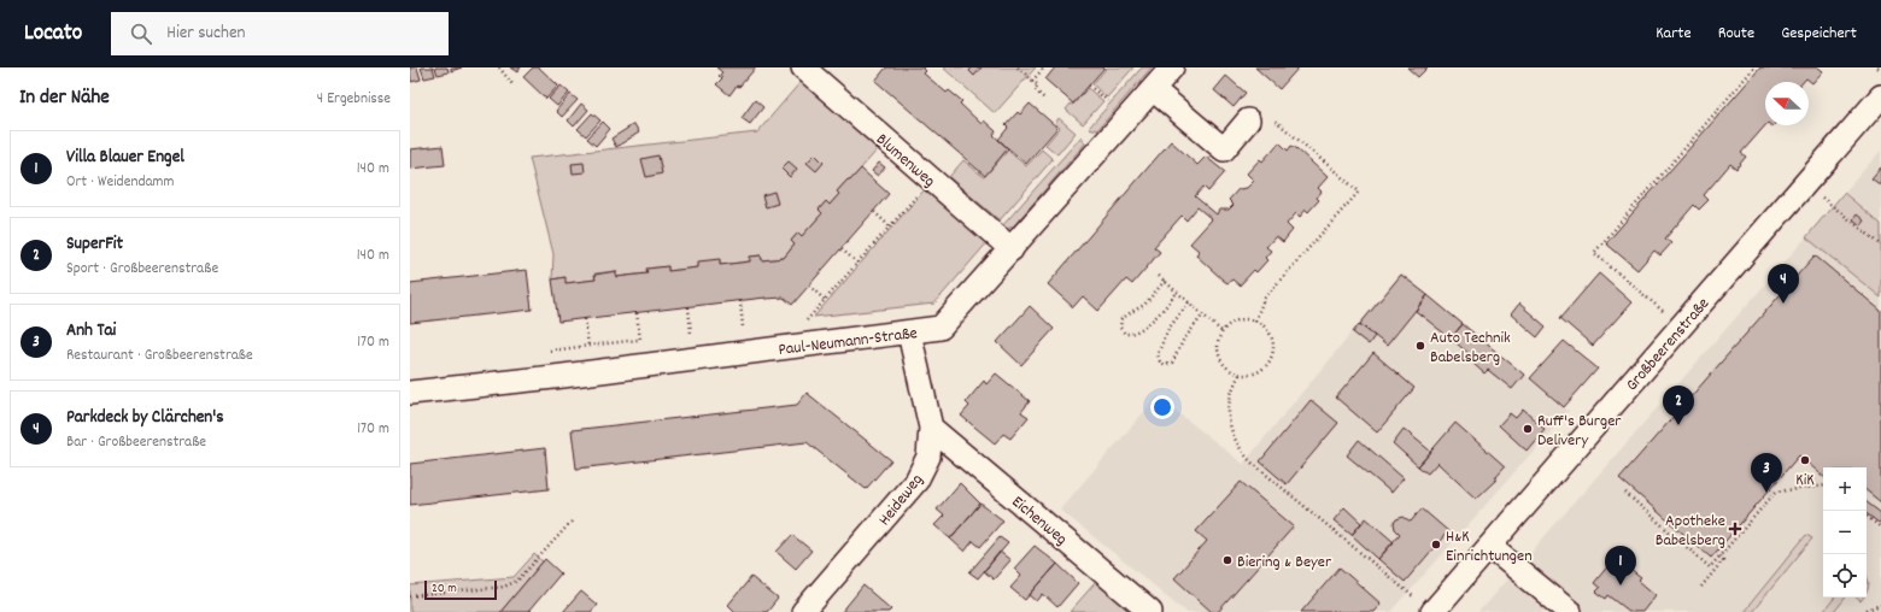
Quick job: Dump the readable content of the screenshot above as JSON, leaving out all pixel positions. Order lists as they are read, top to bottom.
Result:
{
  "streets": {
    "street": [
      "Blumenweg",
      "Paul-Neumann-Straße",
      "Großbeerenstraße",
      "Heideweg",
      "Eichenweg"
    ]
  },
  "crossings": [
    ["Blumenweg", "Paul-Neumann-Straße"],
    ["Paul-Neumann-Straße", "Heideweg"],
    ["Heideweg", "Eichenweg"]
  ],
  "places": {
    "other": [
      "Auto Technik Babelsberg",
      "Ruff's Burger Delivery",
      "KiK",
      "H&K Einrichtungen",
      "Biering & Beyer"
    ],
    "health": ["Apotheke Babelsberg"]
  },
  "scale_bar": "20 m",
  "north": "left",
  "page": {
    "header": "Locato",
    "search": "Hier suchen",
    "nav": ["Karte", "Route", "Gespeichert"],
    "heading": ["In der Nähe", "4 Ergebnisse"],
    "list": [
      {
        "mark": "1",
        "name": "Villa Blauer Engel",
        "note": "Ort · Weidendamm",
        "value": "140 m"
      },
      {
        "mark": "2",
        "name": "SuperFit",
        "note": "Sport · Großbeerenstraße",
        "value": "140 m"
      },
      {
        "mark": "3",
        "name": "Anh Tai",
        "note": "Restaurant · Großbeerenstraße",
        "value": "170 m"
      },
      {
        "mark": "4",
        "name": "Parkdeck by Clärchen's",
        "note": "Bar · Großbeerenstraße",
        "value": "170 m"
      }
    ],
    "pins": [
      "4",
      "2",
      "3",
      "1"
    ],
    "map_buttons": ["+", "−"],
    "scale": "20 m"
  }
}
